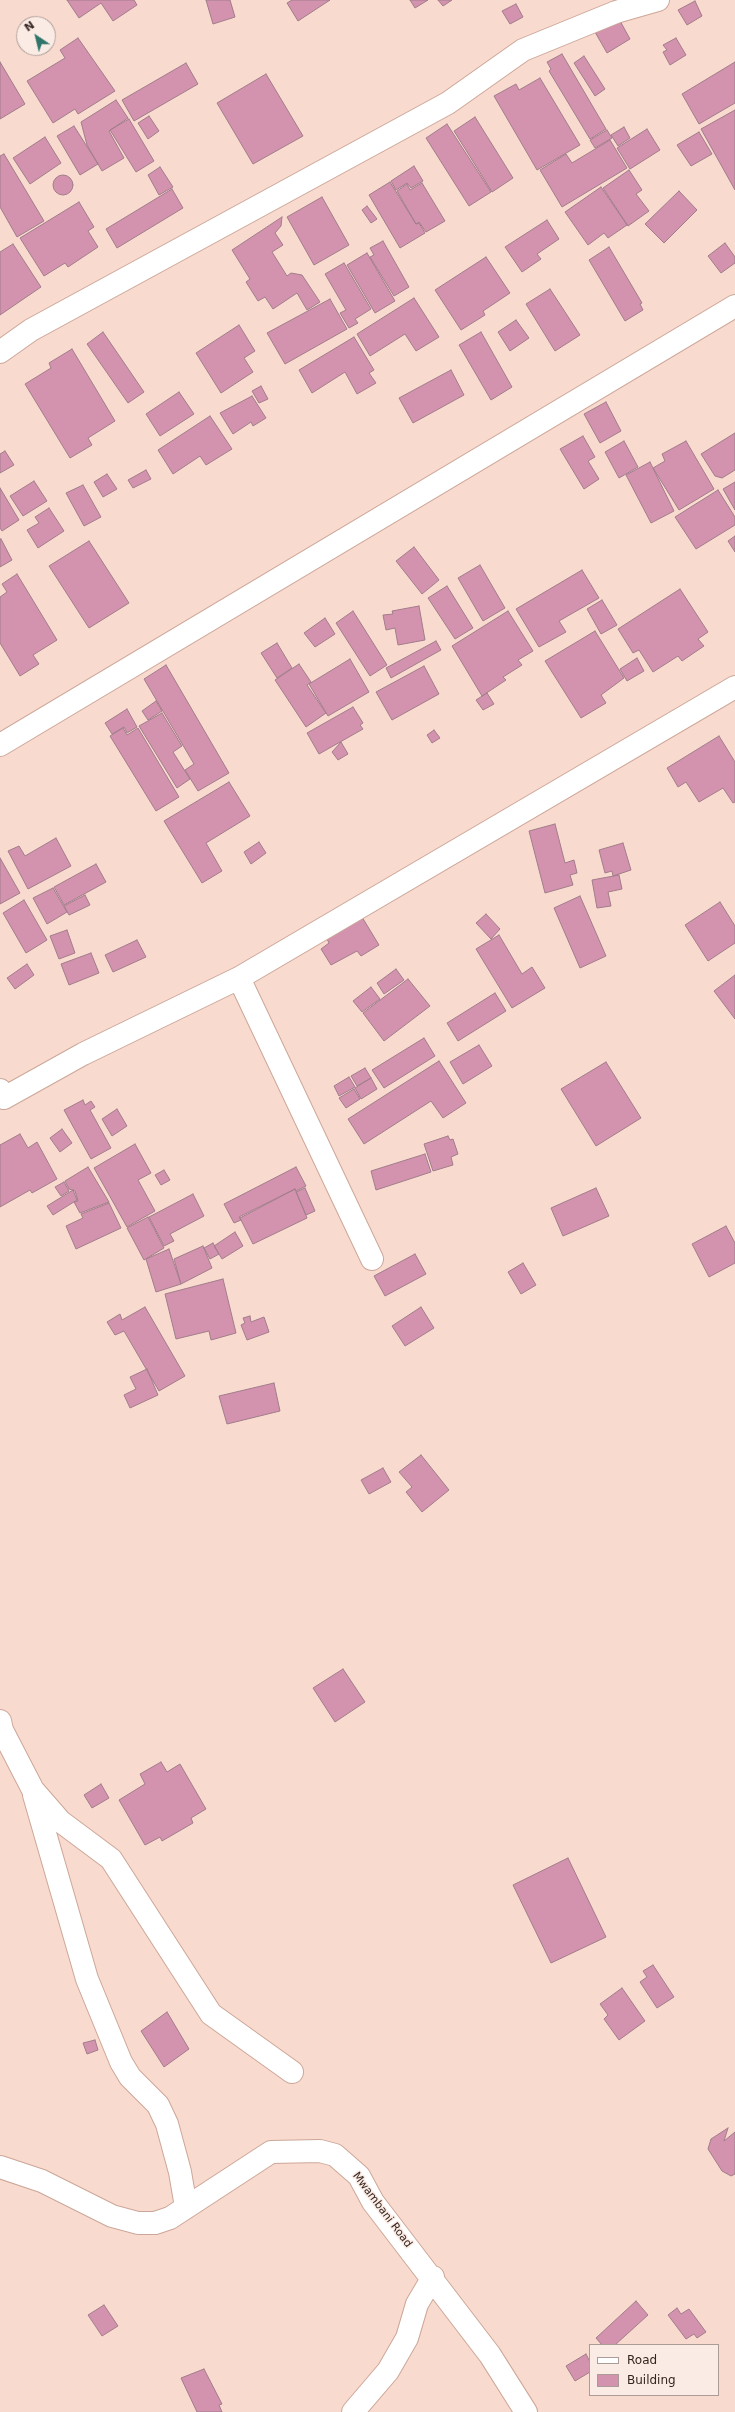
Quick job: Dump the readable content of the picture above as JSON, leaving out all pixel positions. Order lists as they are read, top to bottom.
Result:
{
  "streets": {
    "street": ["Mwambani Road"]
  },
  "legend": ["Road", "Building"],
  "north": "top left"
}
